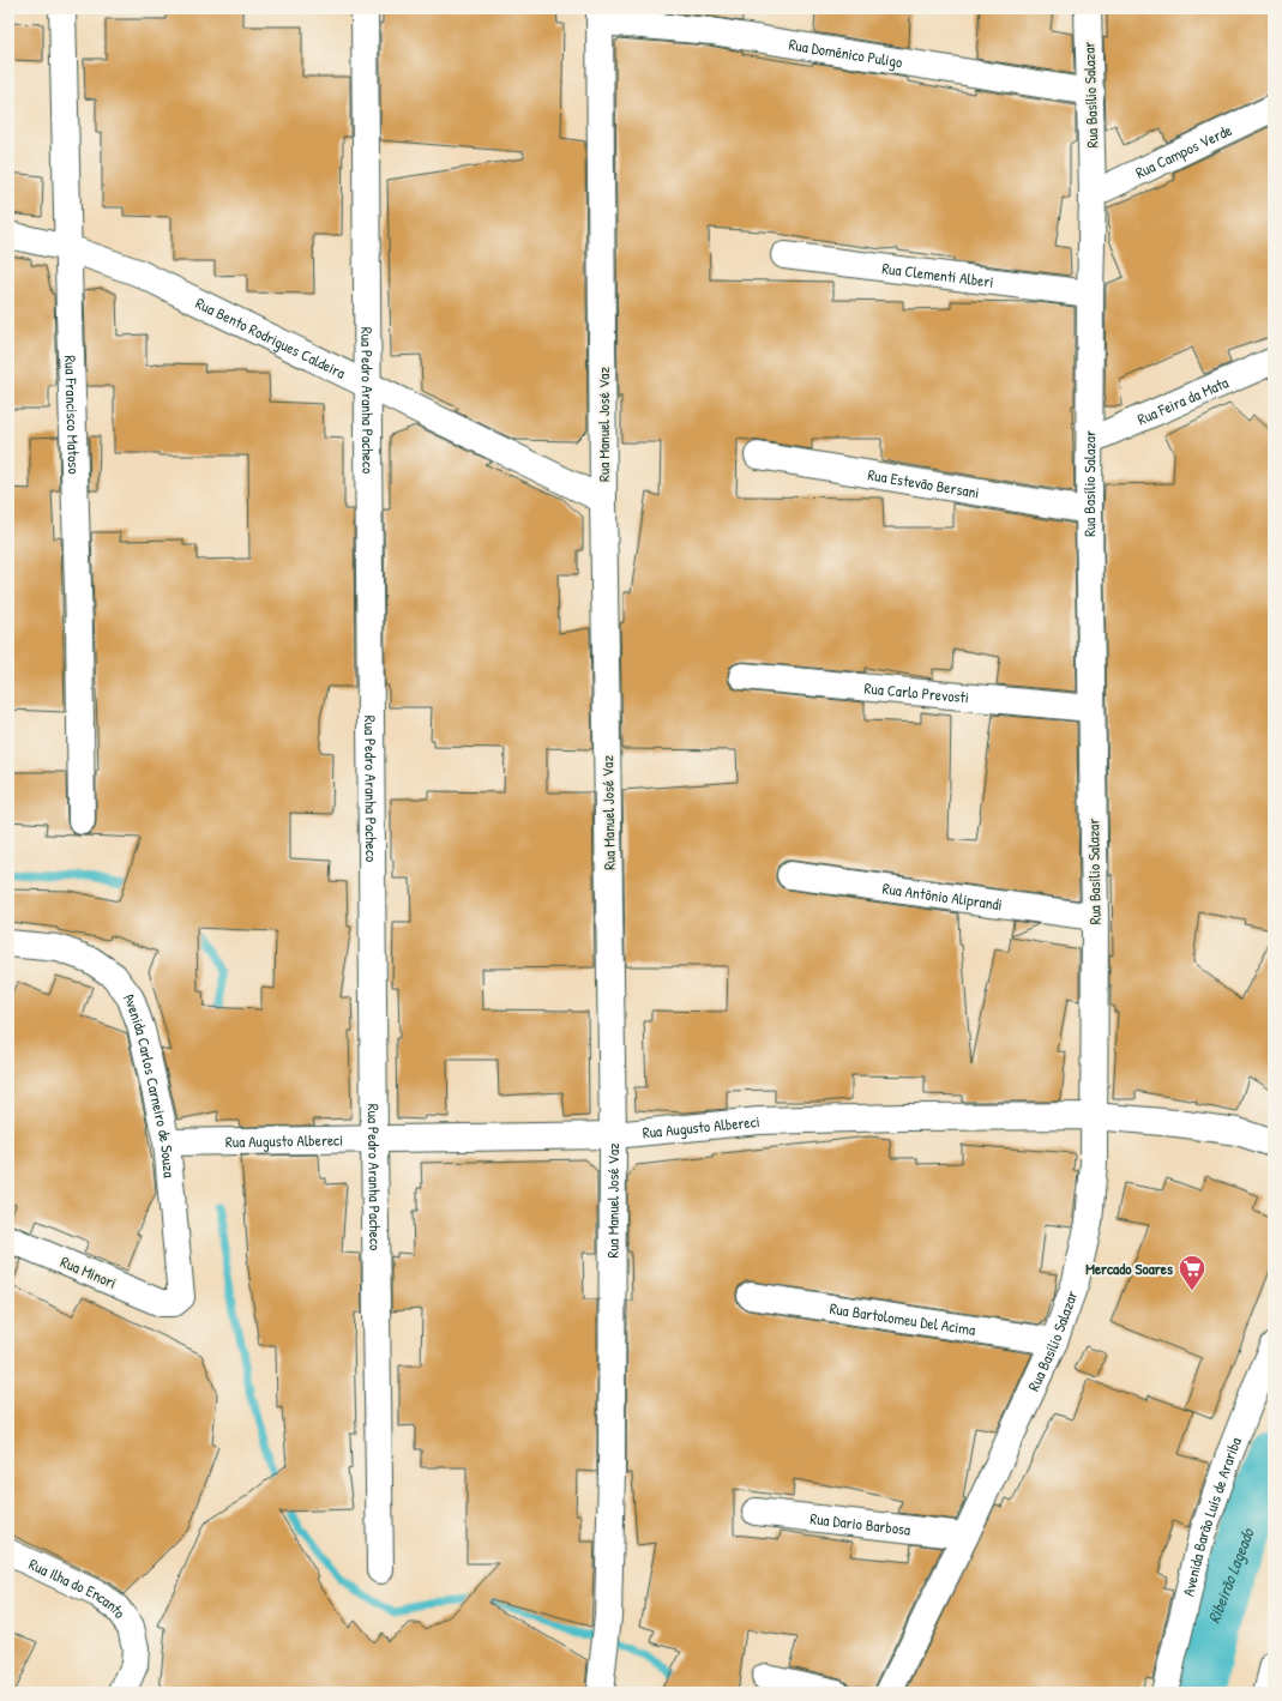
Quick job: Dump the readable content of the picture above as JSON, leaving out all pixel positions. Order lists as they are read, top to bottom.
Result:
{
  "streets": {
    "street": [
      "Rua Domênico Puligo",
      "Rua Basílio Salazar",
      "Rua Campos Verde",
      "Rua Clementi Alberi",
      "Rua Bento Rodrigues Caldeira",
      "Rua Pedro Aranha Pacheco",
      "Rua Feira da Mata",
      "Rua Francisco Matoso",
      "Rua Manuel José Vaz",
      "Rua Estevão Bersani",
      "Rua Carlo Prevosti",
      "Rua Antônio Aliprandi",
      "Avenida Carlos Carneiro de Souza",
      "Rua Augusto Albereci",
      "Rua Minori",
      "Rua Bartolomeu Del Acima",
      "Avenida Barão Luís de Arariba",
      "Rua Dario Barbosa",
      "Rua Ilha do Encanto"
    ]
  },
  "crossings": [
    ["Rua Domênico Puligo", "Rua Basílio Salazar"],
    ["Rua Domênico Puligo", "Rua Manuel José Vaz"],
    ["Rua Basílio Salazar", "Rua Campos Verde"],
    ["Rua Basílio Salazar", "Rua Clementi Alberi"],
    ["Rua Basílio Salazar", "Rua Feira da Mata"],
    ["Rua Basílio Salazar", "Rua Estevão Bersani"],
    ["Rua Basílio Salazar", "Rua Carlo Prevosti"],
    ["Rua Basílio Salazar", "Rua Antônio Aliprandi"],
    ["Rua Basílio Salazar", "Rua Augusto Albereci"],
    ["Rua Basílio Salazar", "Rua Bartolomeu Del Acima"],
    ["Rua Basílio Salazar", "Rua Dario Barbosa"],
    ["Rua Bento Rodrigues Caldeira", "Rua Pedro Aranha Pacheco"],
    ["Rua Bento Rodrigues Caldeira", "Rua Francisco Matoso"],
    ["Rua Bento Rodrigues Caldeira", "Rua Manuel José Vaz"],
    ["Rua Pedro Aranha Pacheco", "Rua Augusto Albereci"],
    ["Rua Manuel José Vaz", "Rua Augusto Albereci"],
    ["Avenida Carlos Carneiro de Souza", "Rua Augusto Albereci"],
    ["Avenida Carlos Carneiro de Souza", "Rua Minori"]
  ],
  "water": ["Ribeirão Lageado"],
  "places": {
    "supermarket": ["Mercado Soares"]
  }
}
